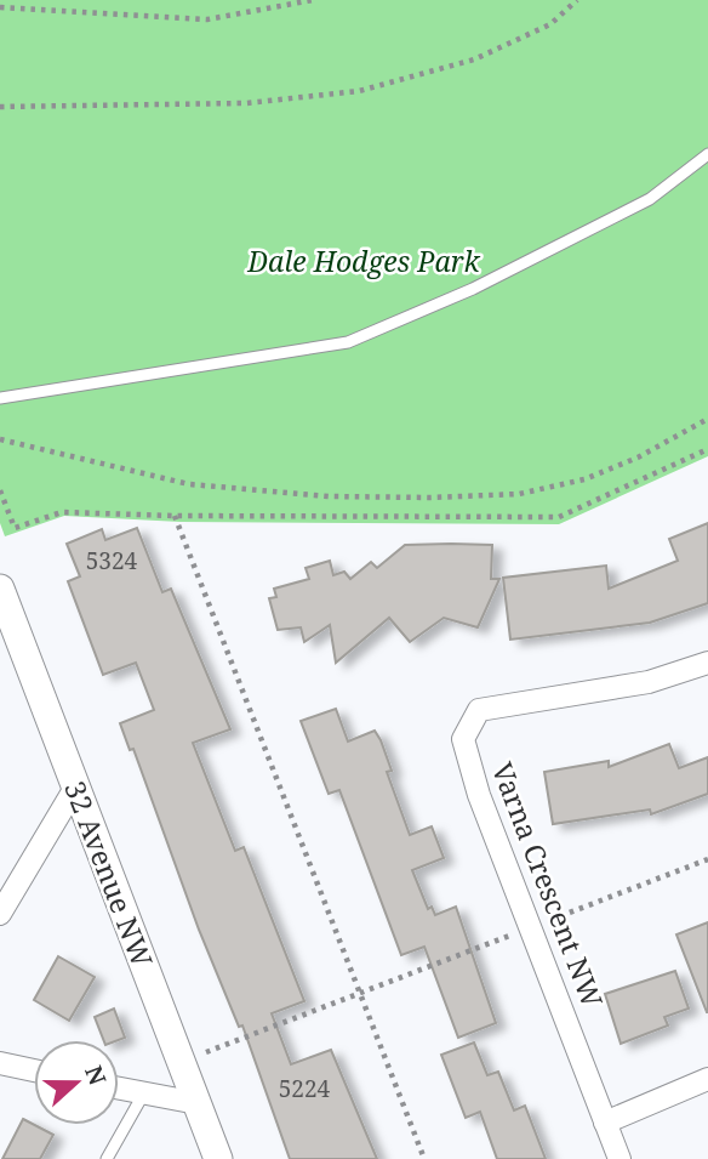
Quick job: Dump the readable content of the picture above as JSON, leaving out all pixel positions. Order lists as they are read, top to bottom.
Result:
{
  "streets": {
    "street": ["32 Avenue NW", "Varna Crescent NW"]
  },
  "parks": ["Dale Hodges Park"],
  "house_numbers": ["5324", "5224"],
  "north": "right"
}
